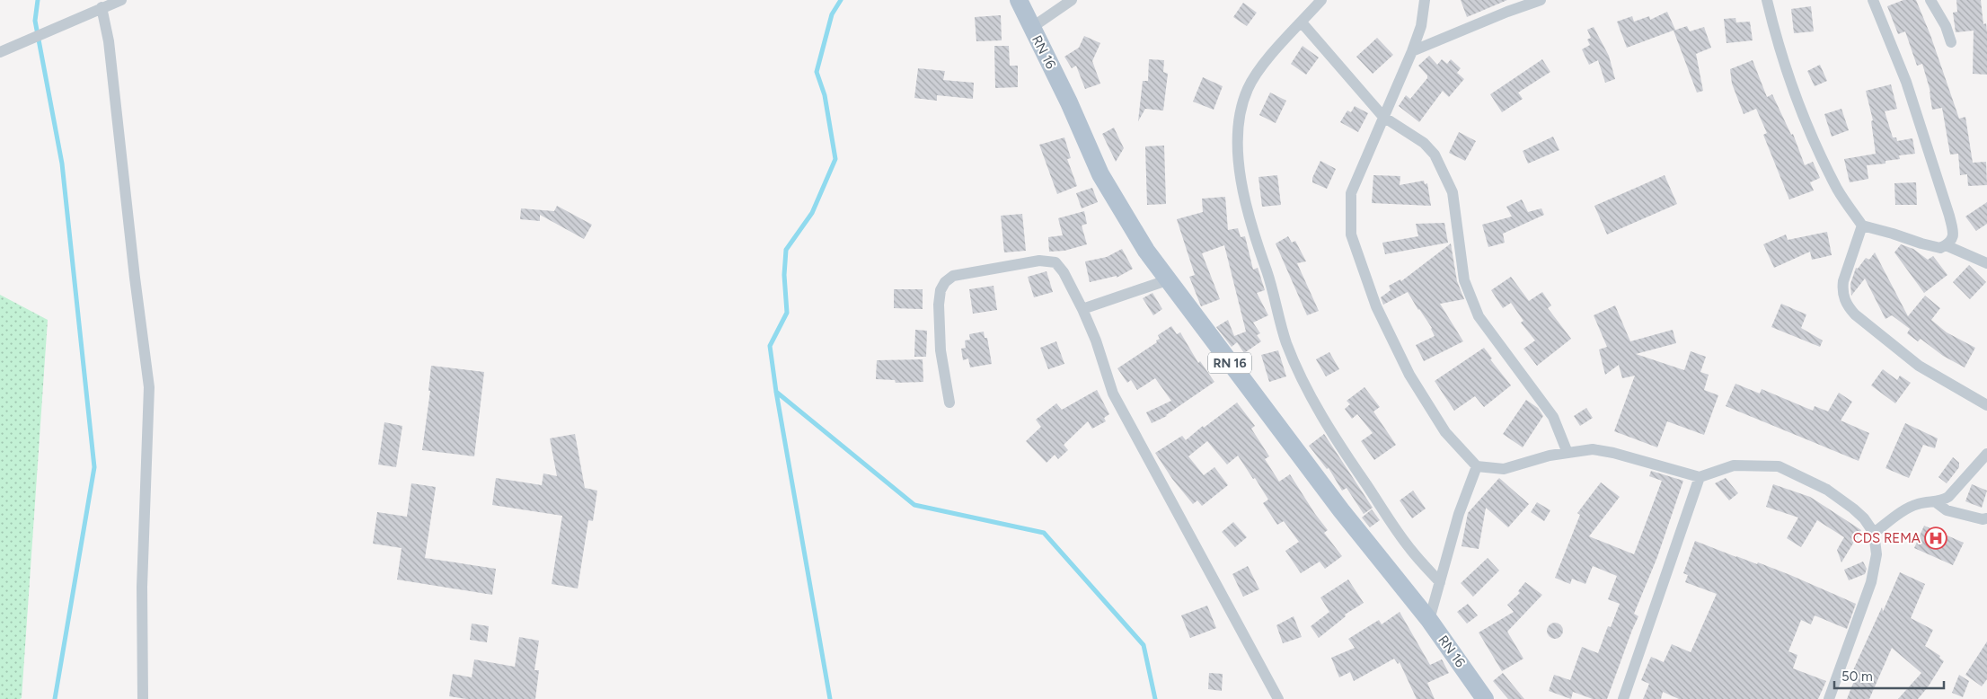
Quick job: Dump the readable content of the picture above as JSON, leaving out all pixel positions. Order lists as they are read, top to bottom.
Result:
{
  "streets": {
    "main road": ["RN 16"]
  },
  "places": {
    "hospital": ["CDS REMA"]
  },
  "scale_bar": "50 m"
}
